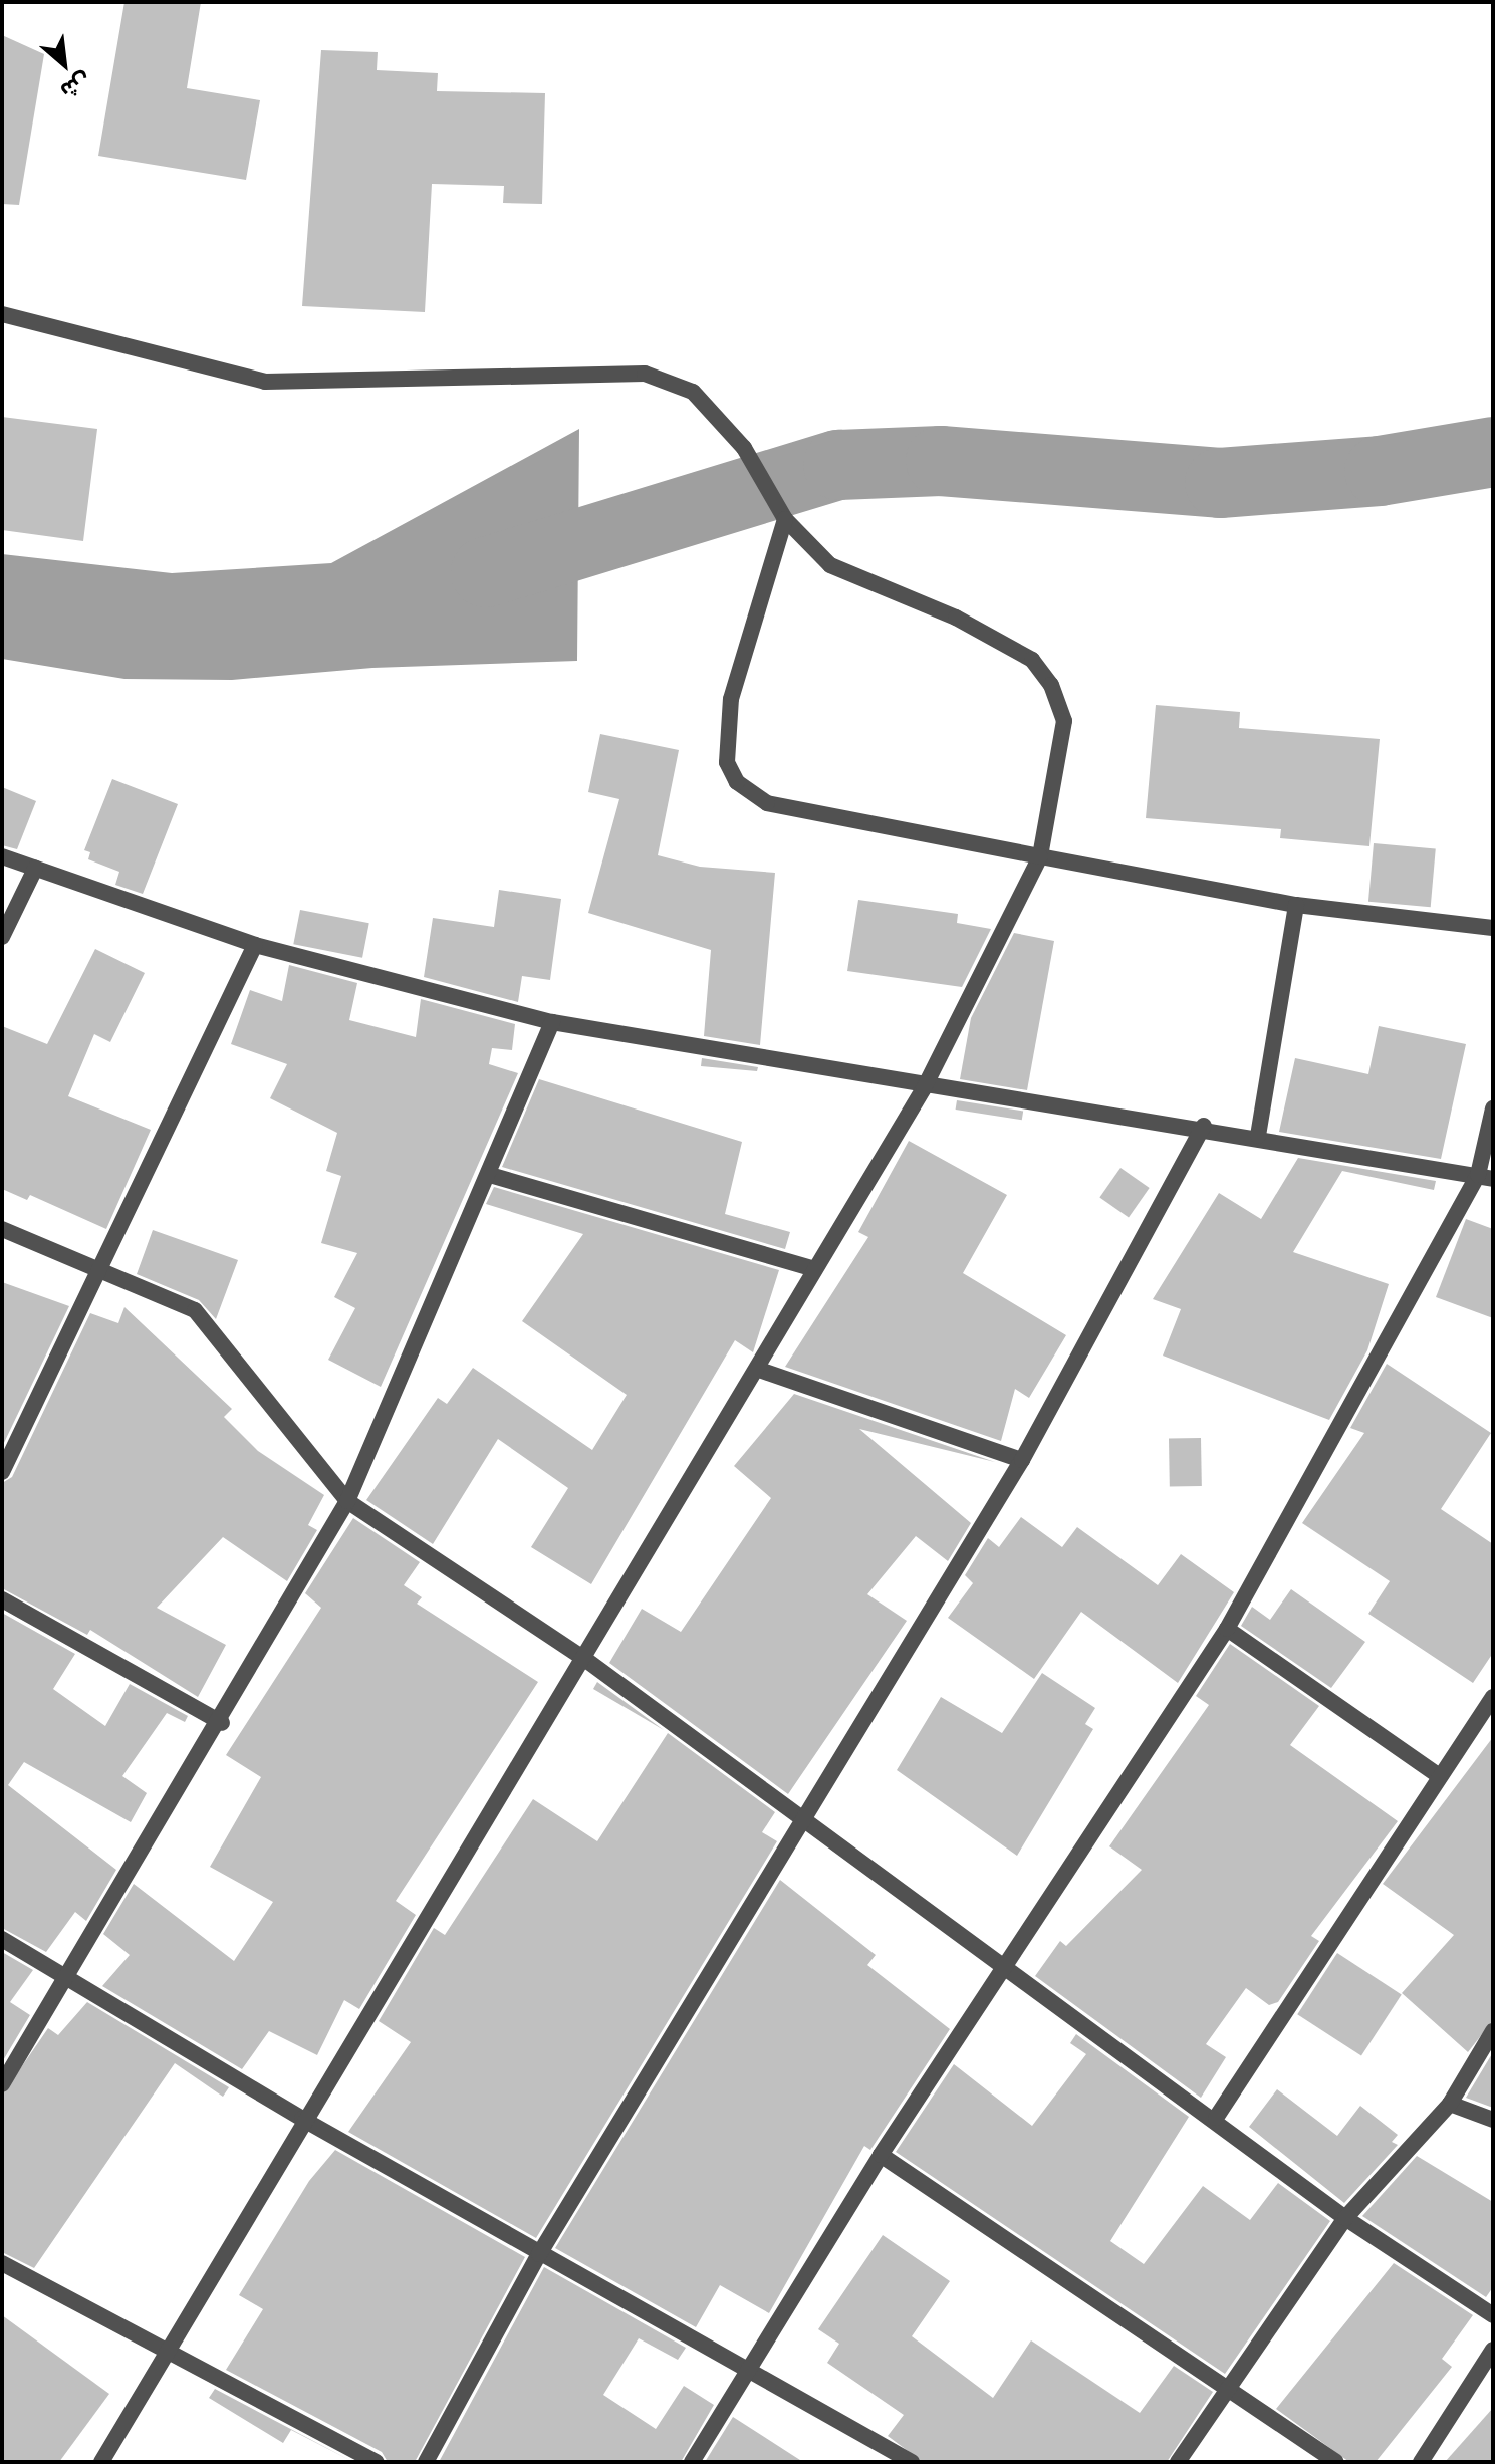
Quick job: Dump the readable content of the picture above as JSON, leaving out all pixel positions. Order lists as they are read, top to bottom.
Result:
{
  "north": "bottom right"
}
